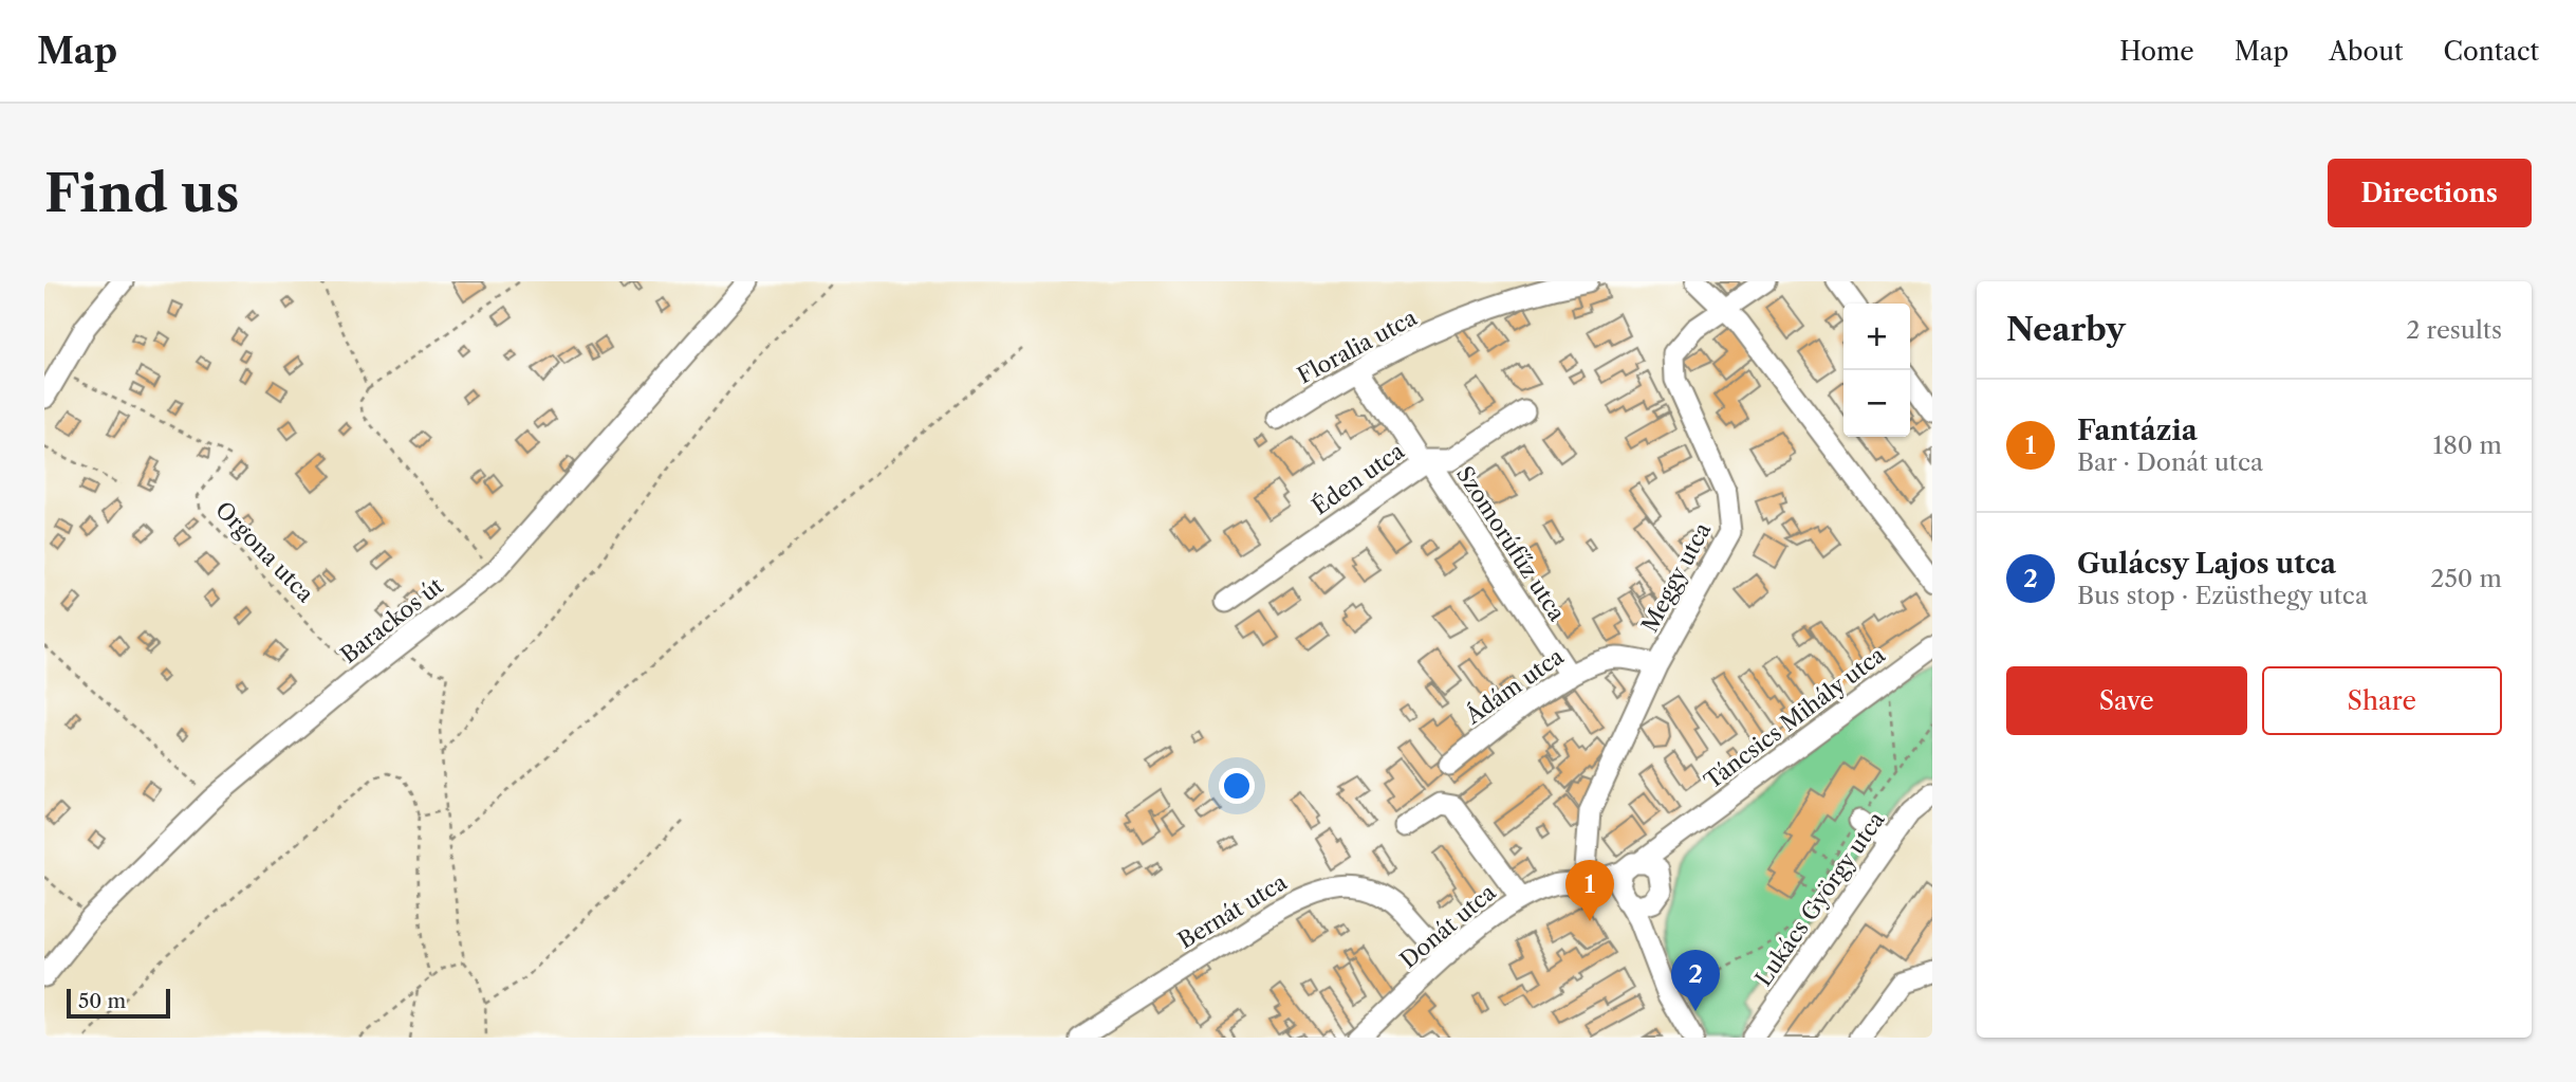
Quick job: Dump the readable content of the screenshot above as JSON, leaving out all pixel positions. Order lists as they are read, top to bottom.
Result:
{
  "streets": {
    "street": [
      "Floralia utca",
      "Éden utca",
      "Szomorúfűz utca",
      "Meggy utca",
      "Barackos út",
      "Ádám utca",
      "Táncsics Mihály utca",
      "Lukács György utca",
      "Bernát utca",
      "Donát utca"
    ],
    "path": ["Orgona utca"]
  },
  "crossings": [
    ["Floralia utca", "Szomorúfűz utca"],
    ["Éden utca", "Szomorúfűz utca"],
    ["Szomorúfűz utca", "Ádám utca"],
    ["Orgona utca", "Barackos út"],
    ["Meggy utca", "Ádám utca"],
    ["Meggy utca", "Donát utca"],
    ["Táncsics Mihály utca", "Donát utca"],
    ["Bernát utca", "Donát utca"]
  ],
  "scale_bar": "50 m",
  "page": {
    "header": "Map",
    "nav": [
      "Home",
      "Map",
      "About",
      "Contact"
    ],
    "buttons": [
      "Directions",
      ["Save", "Share"]
    ],
    "title": "Find us",
    "heading": ["Nearby", "2 results"],
    "map_buttons": ["+", "−"],
    "list": [
      {
        "mark": "1",
        "name": "Fantázia",
        "note": "Bar · Donát utca",
        "value": "180 m"
      },
      {
        "mark": "2",
        "name": "Gulácsy Lajos utca",
        "note": "Bus stop · Ezüsthegy utca",
        "value": "250 m"
      }
    ],
    "pins": ["1", "2"],
    "scale": "50 m"
  }
}
